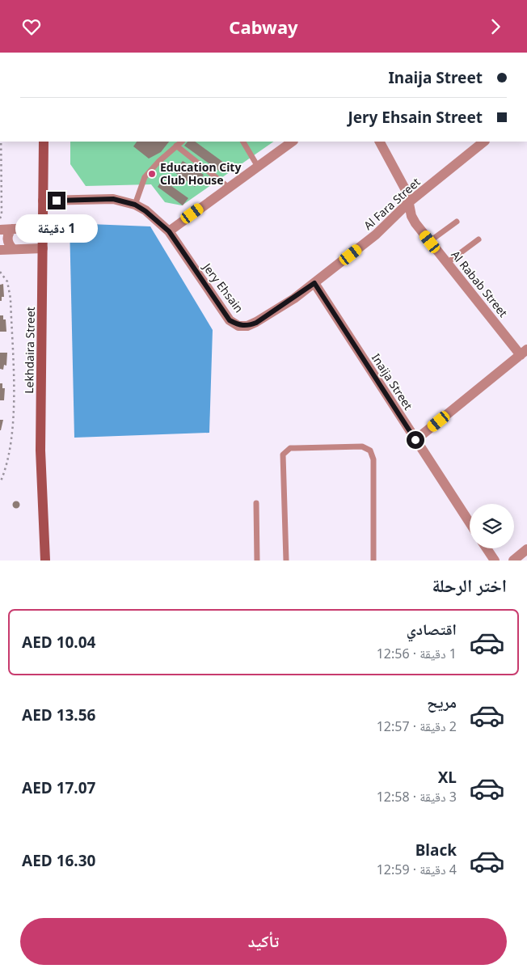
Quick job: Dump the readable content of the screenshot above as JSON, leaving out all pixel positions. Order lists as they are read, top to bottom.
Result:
{
  "streets": {
    "street": [
      "Al Fara Street",
      "Al Rabab Street",
      "Jery Ehsain",
      "Lekhdaira Street",
      "Inaija Street"
    ]
  },
  "crossings": [
    ["Al Fara Street", "Al Rabab Street"],
    ["Al Fara Street", "Jery Ehsain"],
    ["Al Fara Street", "Inaija Street"],
    ["Jery Ehsain", "Lekhdaira Street"]
  ],
  "places": ["Education City Club House"],
  "page": {
    "header": "Cabway",
    "banner": ["Inaija Street", "Jery Ehsain Street"],
    "bubble": "1 دقيقة",
    "heading": "اختر الرحلة",
    "list": [
      {
        "name": "اقتصادي",
        "note": "1 دقيقة · 12:56",
        "value": "AED 10.04"
      },
      {
        "name": "مريح",
        "note": "2 دقيقة · 12:57",
        "value": "AED 13.56"
      },
      {
        "name": "XL",
        "note": "3 دقيقة · 12:58",
        "value": "AED 17.07"
      },
      {
        "name": "Black",
        "note": "4 دقيقة · 12:59",
        "value": "AED 16.30"
      }
    ],
    "buttons": "تأكيد"
  }
}
